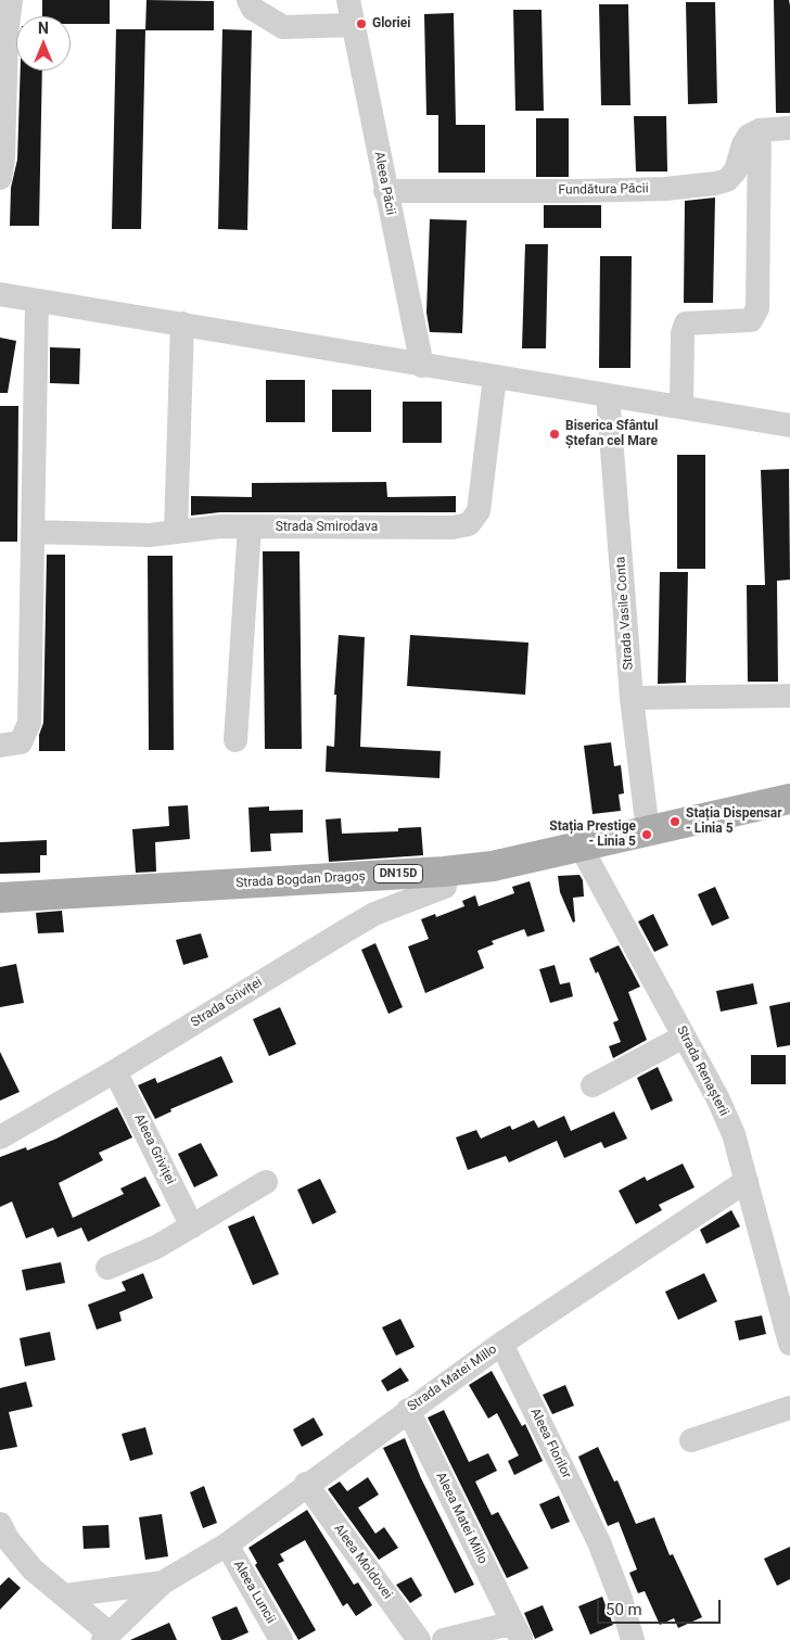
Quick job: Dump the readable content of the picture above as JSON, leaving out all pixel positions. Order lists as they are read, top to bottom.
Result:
{
  "streets": {
    "main road": ["DN15D", "Strada Bogdan Dragoș"],
    "street": [
      "Aleea Păcii",
      "Fundătura Păcii",
      "Strada Smirodava",
      "Strada Vasile Conta",
      "Strada Griviței",
      "Strada Renașterii",
      "Aleea Griviței",
      "Strada Matei Millo",
      "Aleea Florilor",
      "Aleea Matei Millo",
      "Aleea Moldovei",
      "Aleea Luncii"
    ]
  },
  "crossings": [
    ["Aleea Păcii", "Fundătura Păcii"],
    ["Strada Vasile Conta", "Strada Bogdan Dragoș"],
    ["Strada Bogdan Dragoș", "Strada Griviței"],
    ["Strada Bogdan Dragoș", "Strada Renașterii"],
    ["Strada Griviței", "Aleea Griviței"],
    ["Strada Renașterii", "Strada Matei Millo"],
    ["Strada Matei Millo", "Aleea Florilor"],
    ["Strada Matei Millo", "Aleea Matei Millo"],
    ["Strada Matei Millo", "Aleea Moldovei"],
    ["Strada Matei Millo", "Aleea Luncii"]
  ],
  "places": [
    "Gloriei",
    "Biserica Sfântul Ștefan cel Mare",
    "Stația Dispensar - Linia 5",
    "Stația Prestige - Linia 5"
  ],
  "scale_bar": "50 m",
  "north": "top"
}
